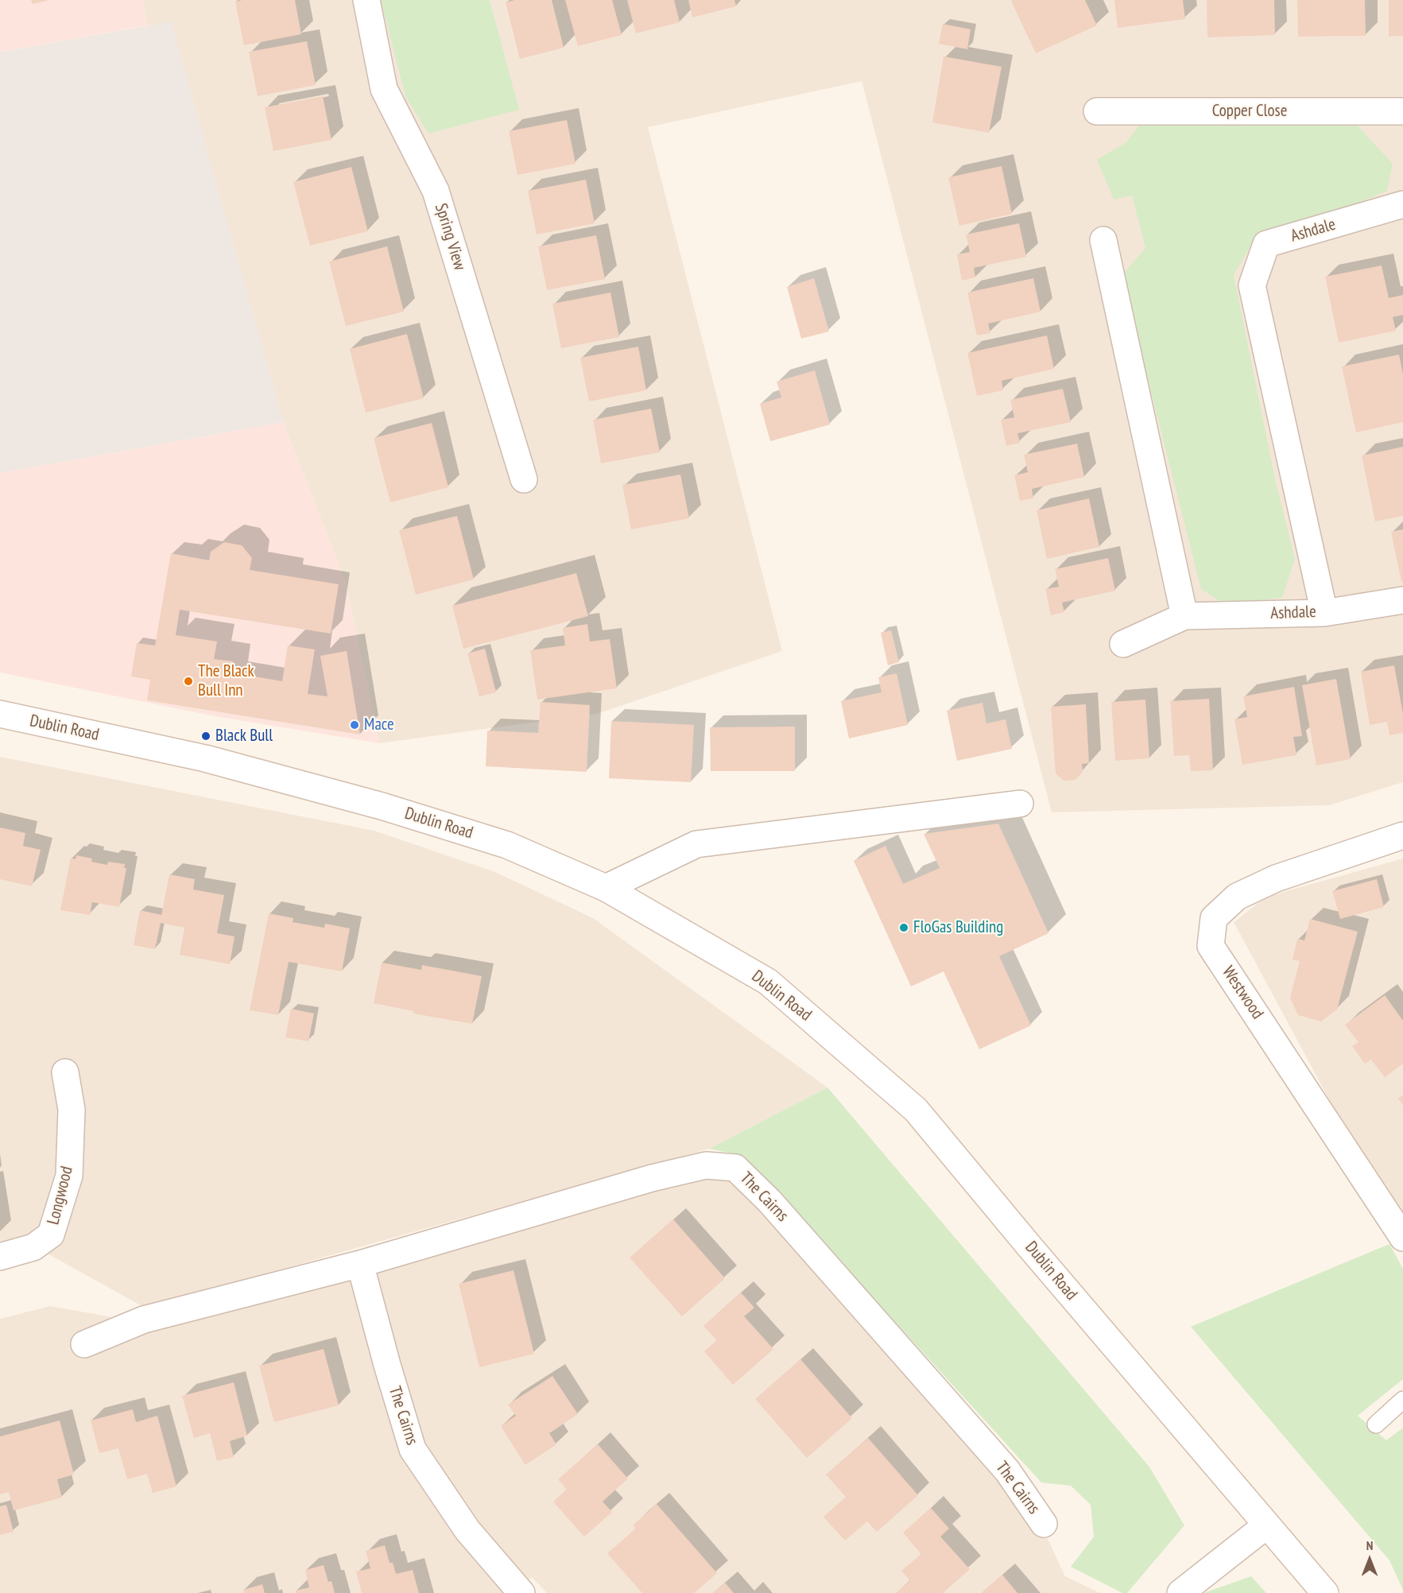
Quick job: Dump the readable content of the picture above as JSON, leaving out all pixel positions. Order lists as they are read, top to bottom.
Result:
{
  "streets": {
    "street": [
      "Copper Close",
      "Ashdale",
      "Spring View",
      "Dublin Road",
      "Westwood",
      "Longwood",
      "The Cairns"
    ]
  },
  "places": [
    "The Black Bull Inn",
    "Mace",
    "Black Bull",
    "FloGas Building"
  ],
  "north": "top"
}
